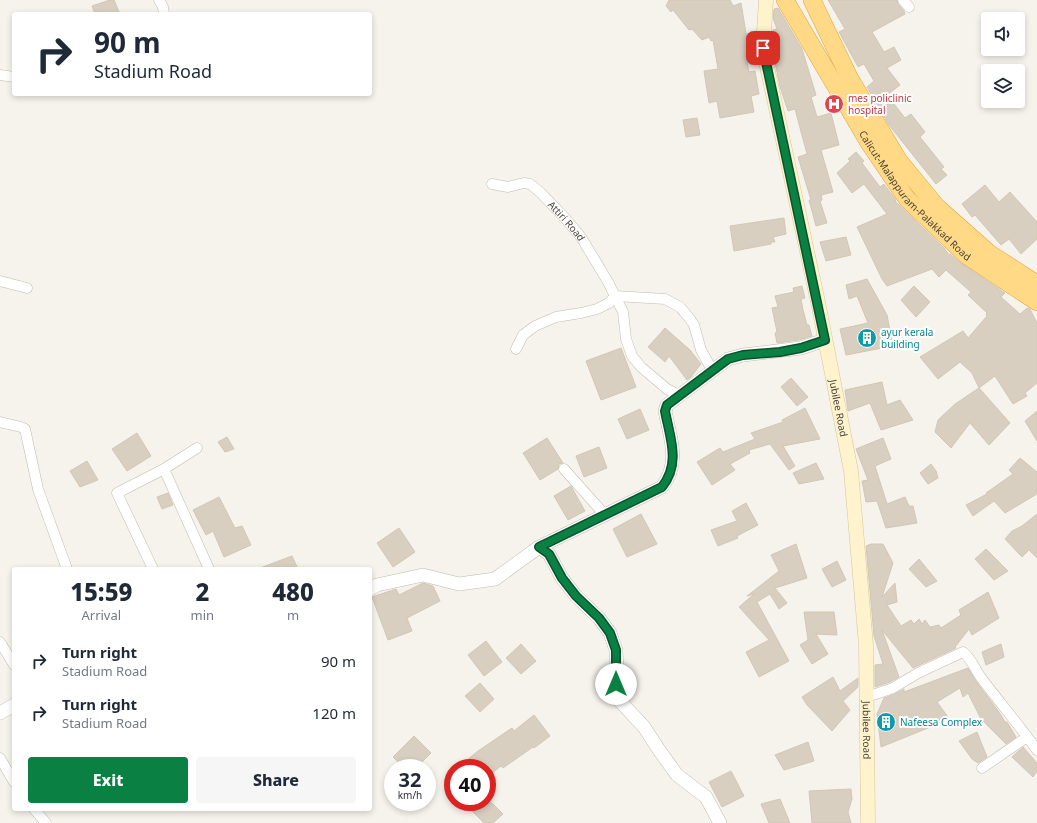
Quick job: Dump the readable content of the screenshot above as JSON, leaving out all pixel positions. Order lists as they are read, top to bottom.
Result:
{
  "streets": {
    "highway": ["Calicut-Malappuram-Palakkad Road"],
    "main road": ["Jubilee Road"],
    "street": ["Attiri Road"]
  },
  "places": {
    "hospital": ["mes policlinic hospital"],
    "building": ["ayur kerala building", "Nafeesa Complex"]
  },
  "page": {
    "turn": ["90 m", "Stadium Road"],
    "eta": [
      "15:59",
      "Arrival",
      "2",
      "min",
      "480",
      "m"
    ],
    "list": [
      {
        "name": "Turn right",
        "note": "Stadium Road",
        "value": "90 m"
      },
      {
        "name": "Turn right",
        "note": "Stadium Road",
        "value": "120 m"
      }
    ],
    "buttons": ["Exit", "Share"],
    "speed": "32 km/h",
    "limit": "40"
  }
}
